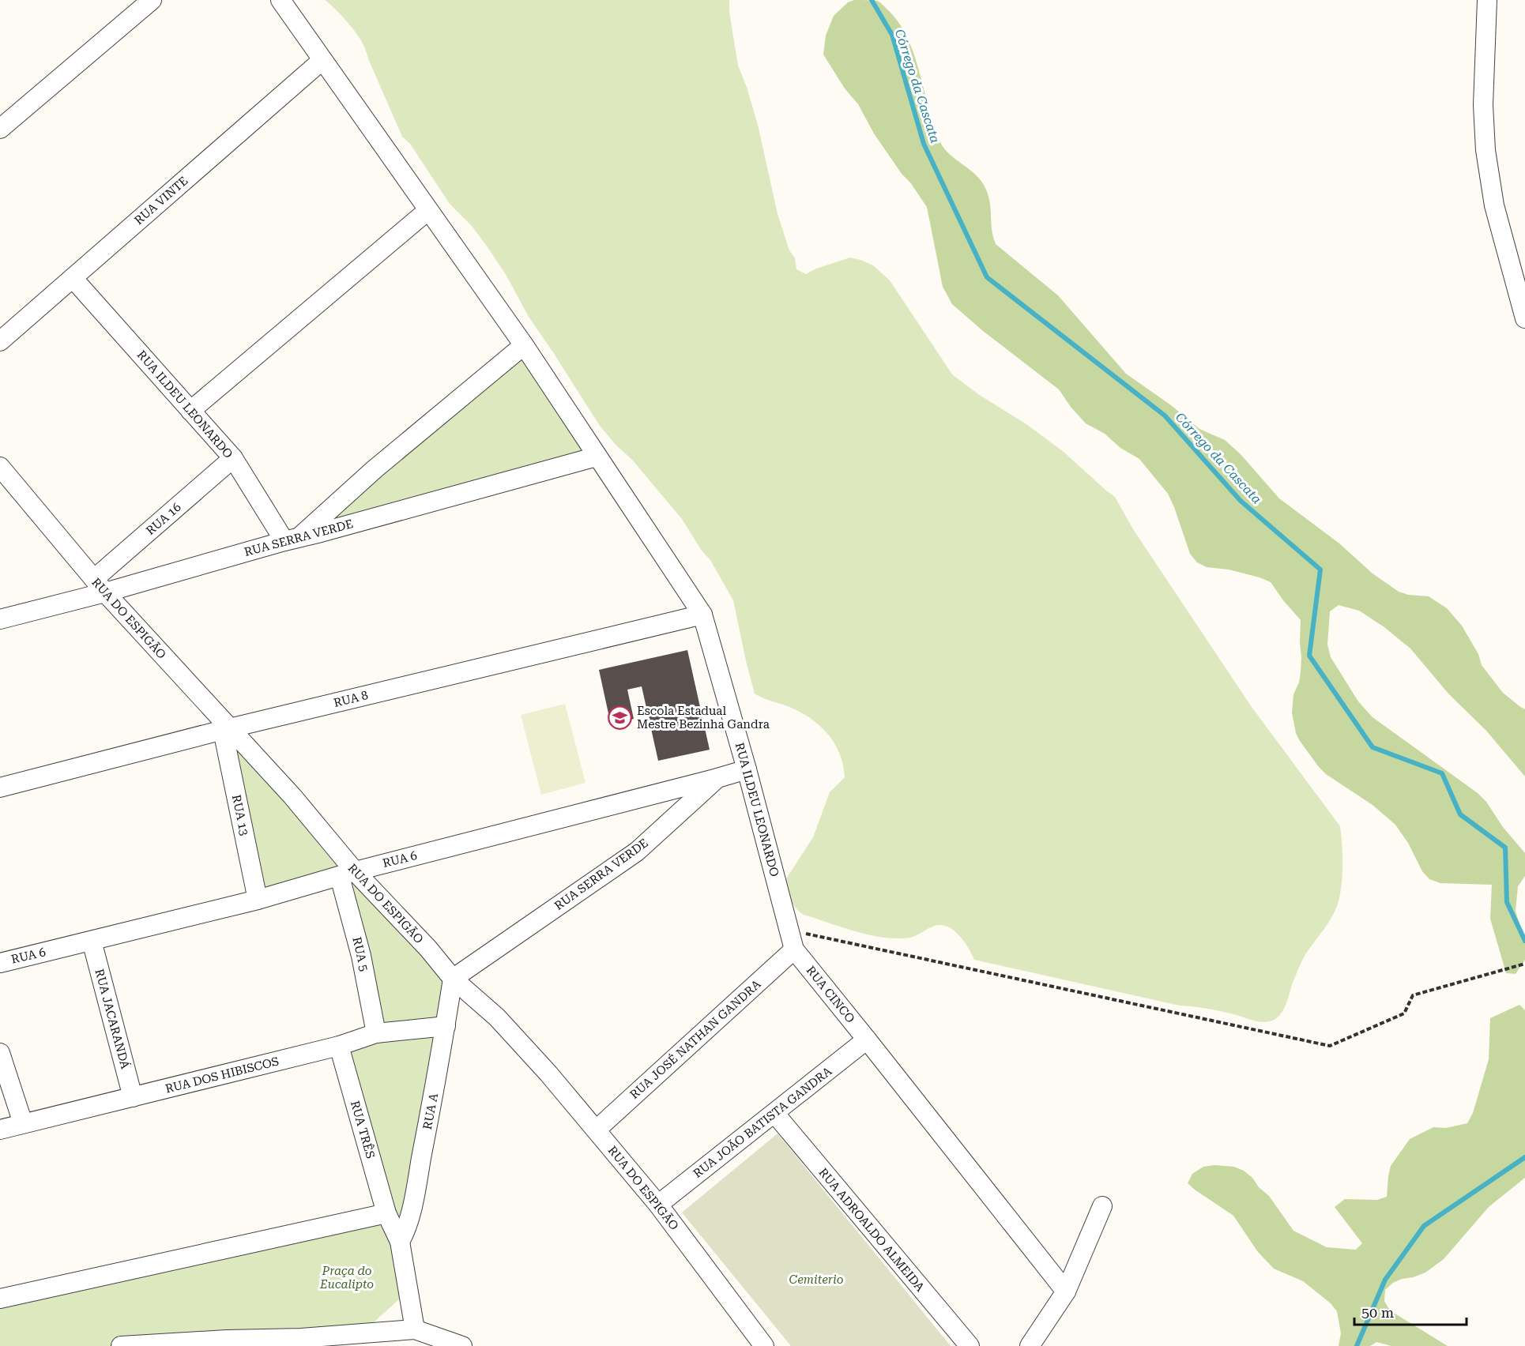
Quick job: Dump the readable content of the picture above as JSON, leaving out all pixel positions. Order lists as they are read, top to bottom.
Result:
{
  "streets": {
    "street": [
      "RUA VINTE",
      "RUA ILDEU LEONARDO",
      "RUA 16",
      "RUA SERRA VERDE",
      "RUA DO ESPIGÃO",
      "RUA 8",
      "RUA 13",
      "RUA 6",
      "RUA 5",
      "RUA CINCO",
      "RUA JACARANDÁ",
      "RUA JOSÉ NATHAN GANDRA",
      "RUA DOS HIBISCOS",
      "RUA A",
      "RUA JOÃO BATISTA GANDRA",
      "RUA TRÊS",
      "RUA ADROALDO ALMEIDA"
    ]
  },
  "crossings": [
    ["RUA VINTE", "RUA ILDEU LEONARDO"],
    ["RUA ILDEU LEONARDO", "RUA 16"],
    ["RUA ILDEU LEONARDO", "RUA SERRA VERDE"],
    ["RUA ILDEU LEONARDO", "RUA 8"],
    ["RUA ILDEU LEONARDO", "RUA CINCO"],
    ["RUA ILDEU LEONARDO", "RUA JOSÉ NATHAN GANDRA"],
    ["RUA 16", "RUA SERRA VERDE"],
    ["RUA 16", "RUA DO ESPIGÃO"],
    ["RUA SERRA VERDE", "RUA DO ESPIGÃO"],
    ["RUA SERRA VERDE", "RUA 6"],
    ["RUA SERRA VERDE", "RUA A"],
    ["RUA DO ESPIGÃO", "RUA 8"],
    ["RUA DO ESPIGÃO", "RUA 13"],
    ["RUA DO ESPIGÃO", "RUA 6"],
    ["RUA DO ESPIGÃO", "RUA 5"],
    ["RUA DO ESPIGÃO", "RUA JOSÉ NATHAN GANDRA"],
    ["RUA DO ESPIGÃO", "RUA A"],
    ["RUA DO ESPIGÃO", "RUA JOÃO BATISTA GANDRA"],
    ["RUA 8", "RUA 13"],
    ["RUA 13", "RUA 6"],
    ["RUA 6", "RUA 5"],
    ["RUA 6", "RUA JACARANDÁ"],
    ["RUA 5", "RUA DOS HIBISCOS"],
    ["RUA CINCO", "RUA JOSÉ NATHAN GANDRA"],
    ["RUA CINCO", "RUA JOÃO BATISTA GANDRA"],
    ["RUA JACARANDÁ", "RUA DOS HIBISCOS"],
    ["RUA DOS HIBISCOS", "RUA A"],
    ["RUA DOS HIBISCOS", "RUA TRÊS"],
    ["RUA JOÃO BATISTA GANDRA", "RUA ADROALDO ALMEIDA"]
  ],
  "water": ["Córrego da Cascata"],
  "parks": ["Praça do Eucalipto", "Cemiterio"],
  "places": {
    "school or university": ["Escola Estadual Mestre Bezinha Gandra"]
  },
  "scale_bar": "50 m"
}
